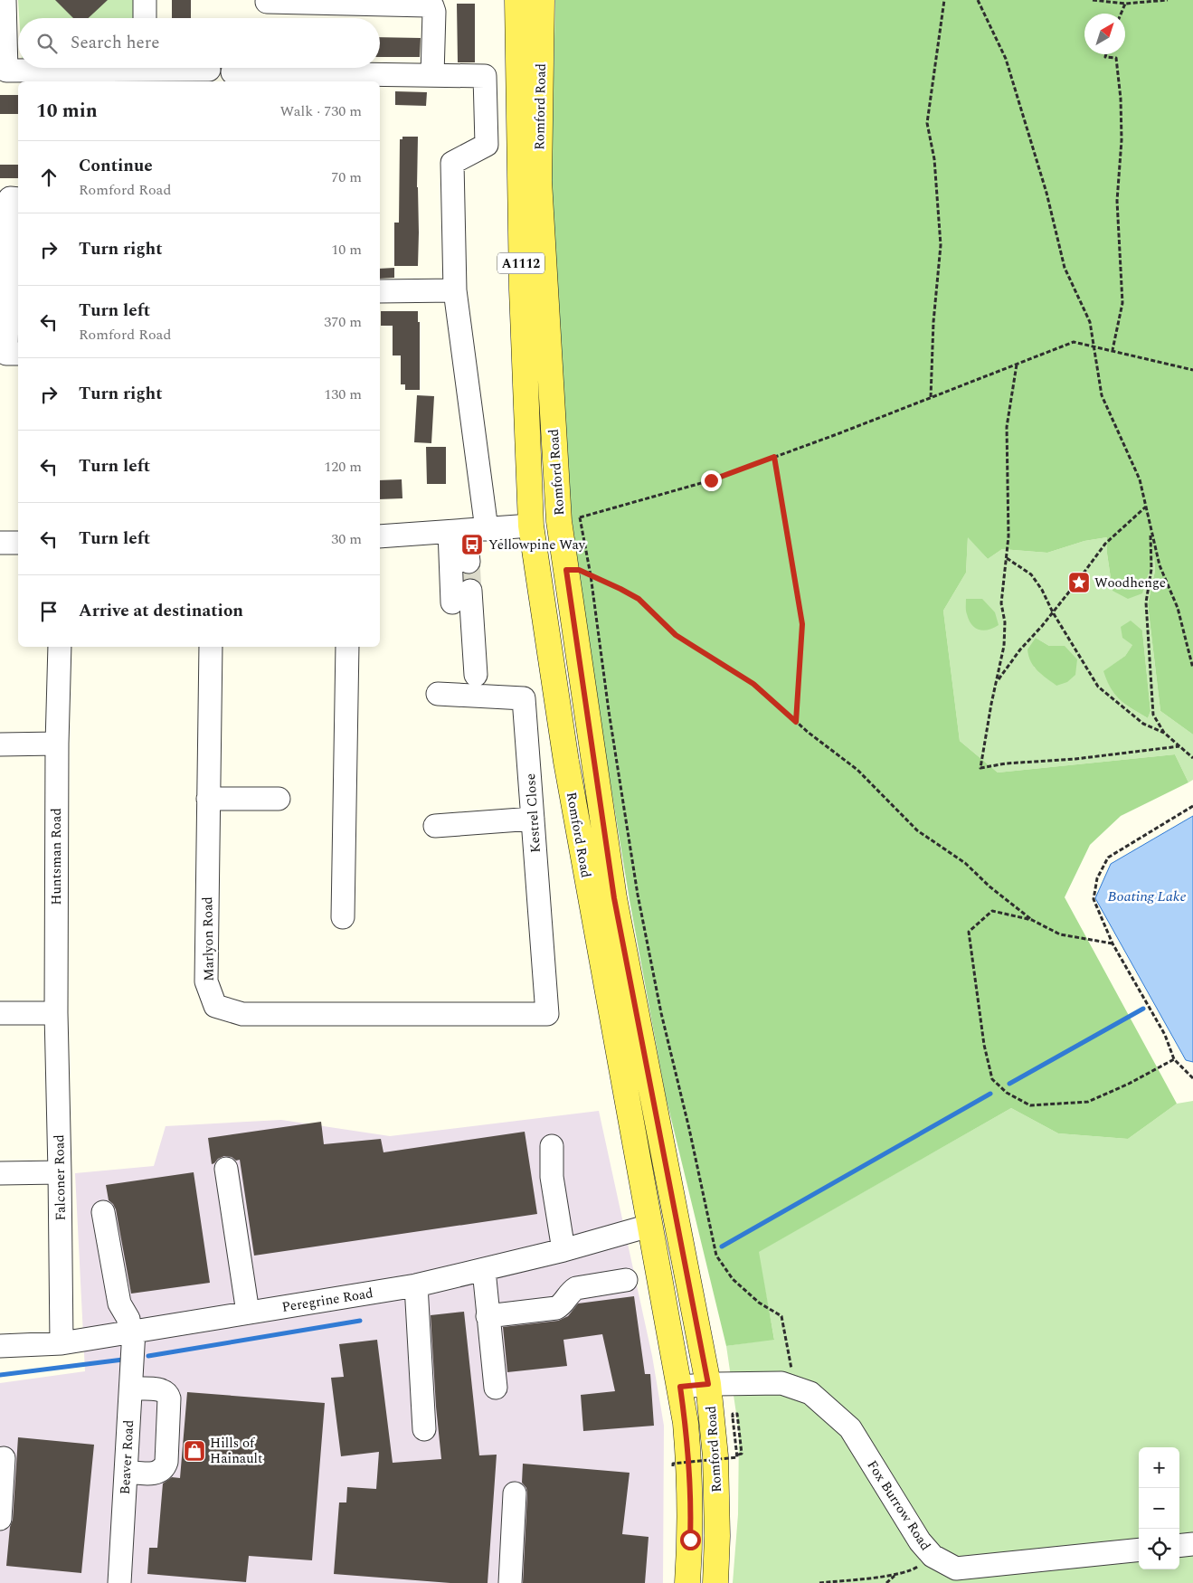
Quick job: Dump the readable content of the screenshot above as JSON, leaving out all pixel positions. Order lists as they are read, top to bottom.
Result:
{
  "streets": {
    "main road": ["Romford Road", "A1112"],
    "street": [
      "Kestrel Close",
      "Huntsman Road",
      "Marlyon Road",
      "Falconer Road",
      "Peregrine Road",
      "Beaver Road",
      "Fox Burrow Road"
    ]
  },
  "crossings": [
    ["Romford Road", "Peregrine Road"],
    ["Romford Road", "Fox Burrow Road"],
    ["Kestrel Close", "Marlyon Road"],
    ["Huntsman Road", "Falconer Road"],
    ["Falconer Road", "Peregrine Road"],
    ["Peregrine Road", "Beaver Road"]
  ],
  "water": ["Boating Lake"],
  "places": {
    "bus stop": ["Yellowpine Way"],
    "place": ["Woodhenge"],
    "shop": ["Hills of Hainault"]
  },
  "north": "top right",
  "page": {
    "search": "Search here",
    "heading": ["10 min", "Walk · 730 m"],
    "list": [
      ["Continue", "Romford Road", "70 m"],
      ["Turn right", "10 m"],
      ["Turn left", "Romford Road", "370 m"],
      ["Turn right", "130 m"],
      ["Turn left", "120 m"],
      ["Turn left", "30 m"],
      "Arrive at destination"
    ],
    "map_buttons": ["+", "−"]
  }
}
